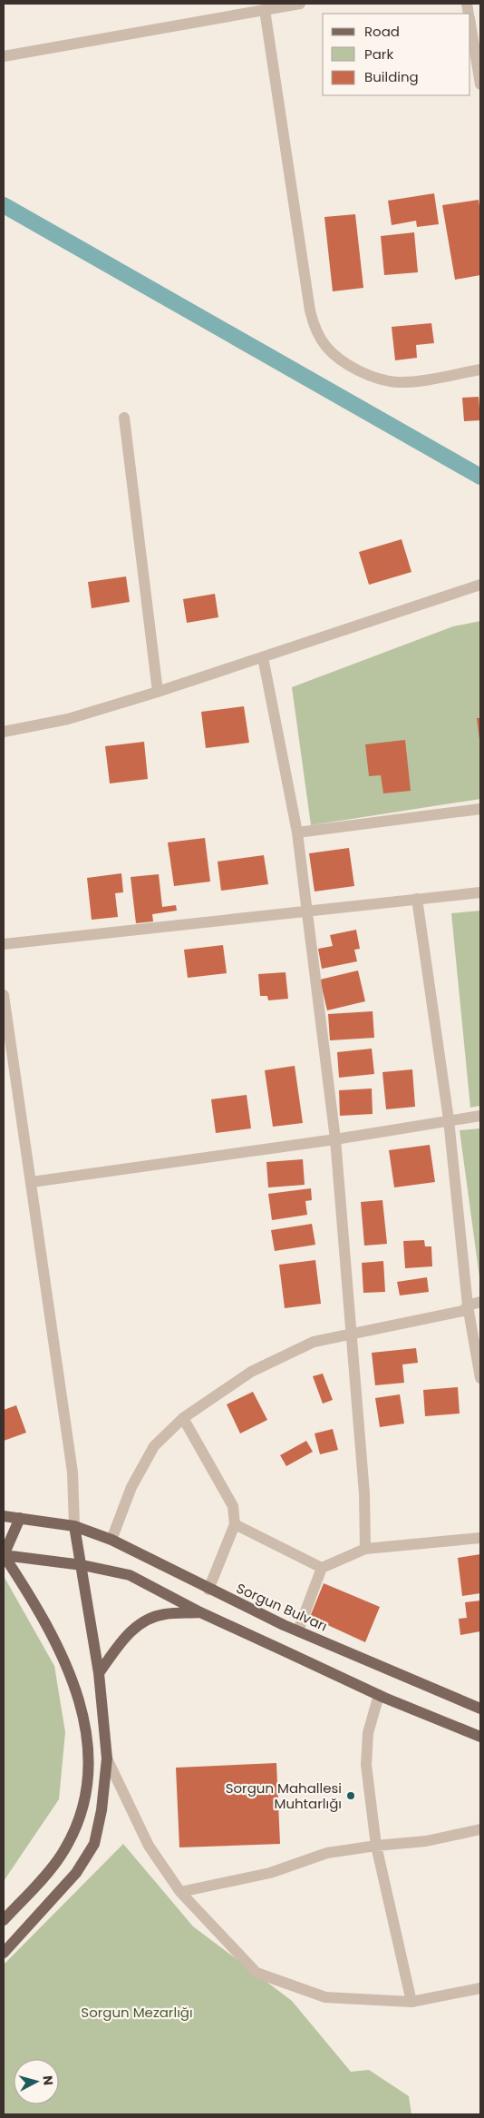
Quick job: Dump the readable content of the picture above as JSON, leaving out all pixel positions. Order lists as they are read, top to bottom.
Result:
{
  "streets": {
    "main road": ["Sorgun Bulvarı"]
  },
  "parks": ["Sorgun Mezarlığı"],
  "places": ["Sorgun Mahallesi Muhtarlığı"],
  "legend": ["Road", "Park", "Building"],
  "north": "right"
}
